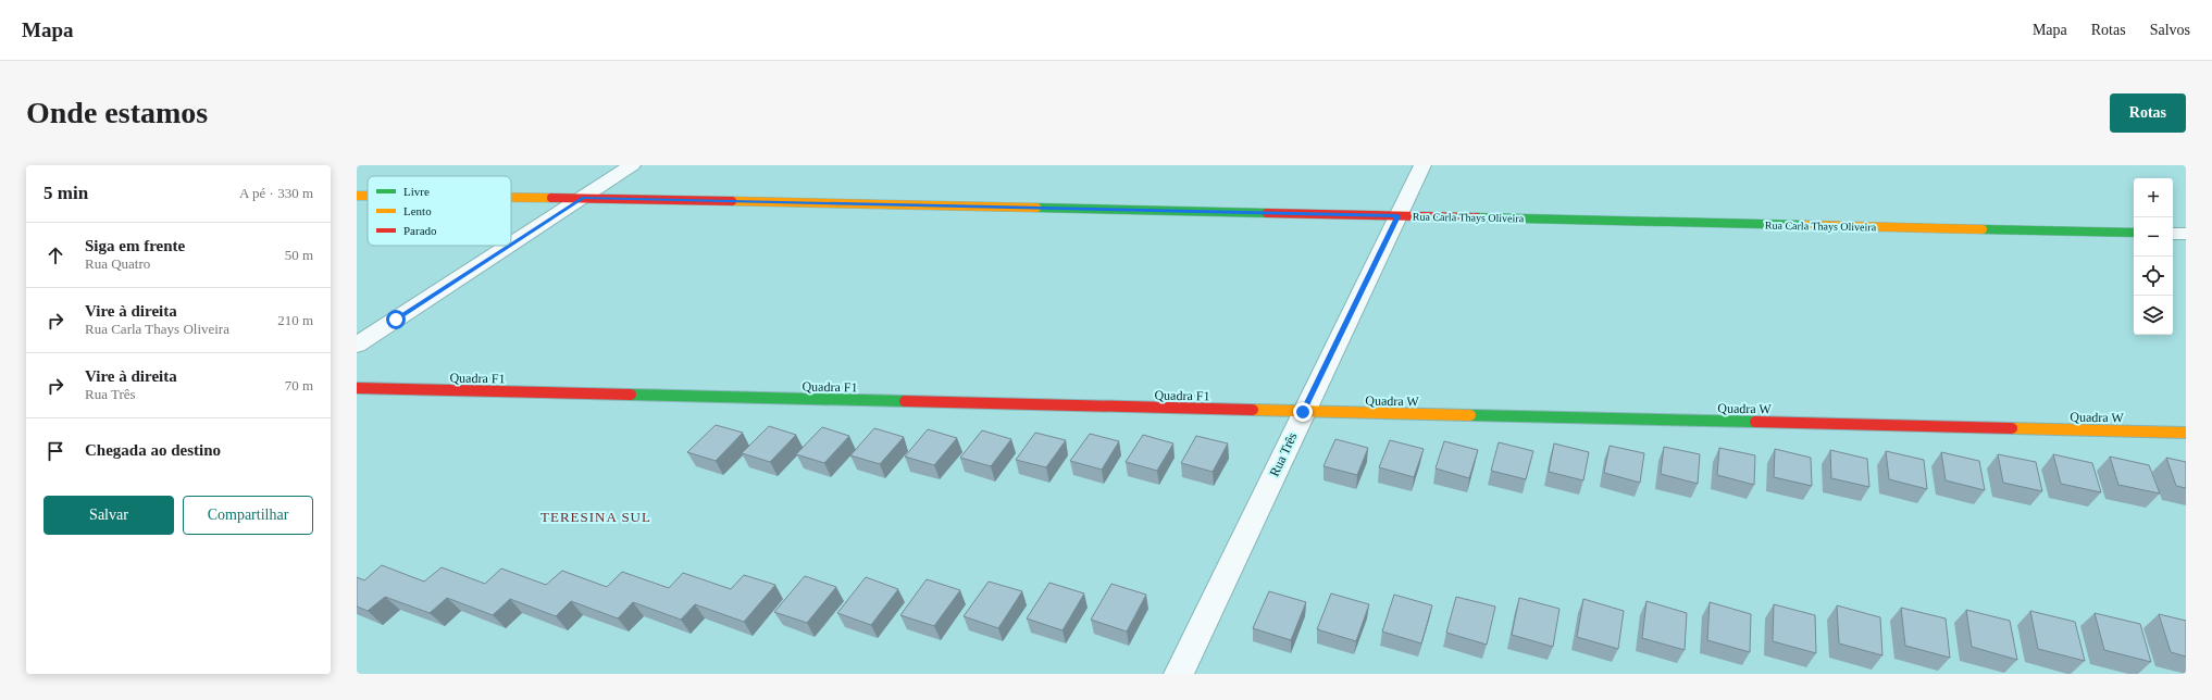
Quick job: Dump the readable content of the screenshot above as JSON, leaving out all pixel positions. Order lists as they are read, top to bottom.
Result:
{
  "streets": {
    "street": [
      "Rua Carla Thays Oliveira",
      "Quadra F1",
      "Quadra W",
      "Rua Três"
    ]
  },
  "crossings": [
    ["Rua Carla Thays Oliveira", "Rua Três"],
    ["Quadra F1", "Quadra W"],
    ["Quadra F1", "Rua Três"],
    ["Quadra W", "Rua Três"]
  ],
  "districts": ["TERESINA SUL"],
  "legend": ["Livre", "Lento", "Parado"],
  "page": {
    "header": "Mapa",
    "nav": ["Mapa", "Rotas", "Salvos"],
    "buttons": [
      "Rotas",
      ["Salvar", "Compartilhar"]
    ],
    "title": "Onde estamos",
    "heading": ["5 min", "A pé · 330 m"],
    "map_buttons": ["+", "−"],
    "list": [
      ["Siga em frente", "Rua Quatro", "50 m"],
      ["Vire à direita", "Rua Carla Thays Oliveira", "210 m"],
      ["Vire à direita", "Rua Três", "70 m"],
      "Chegada ao destino"
    ]
  }
}
